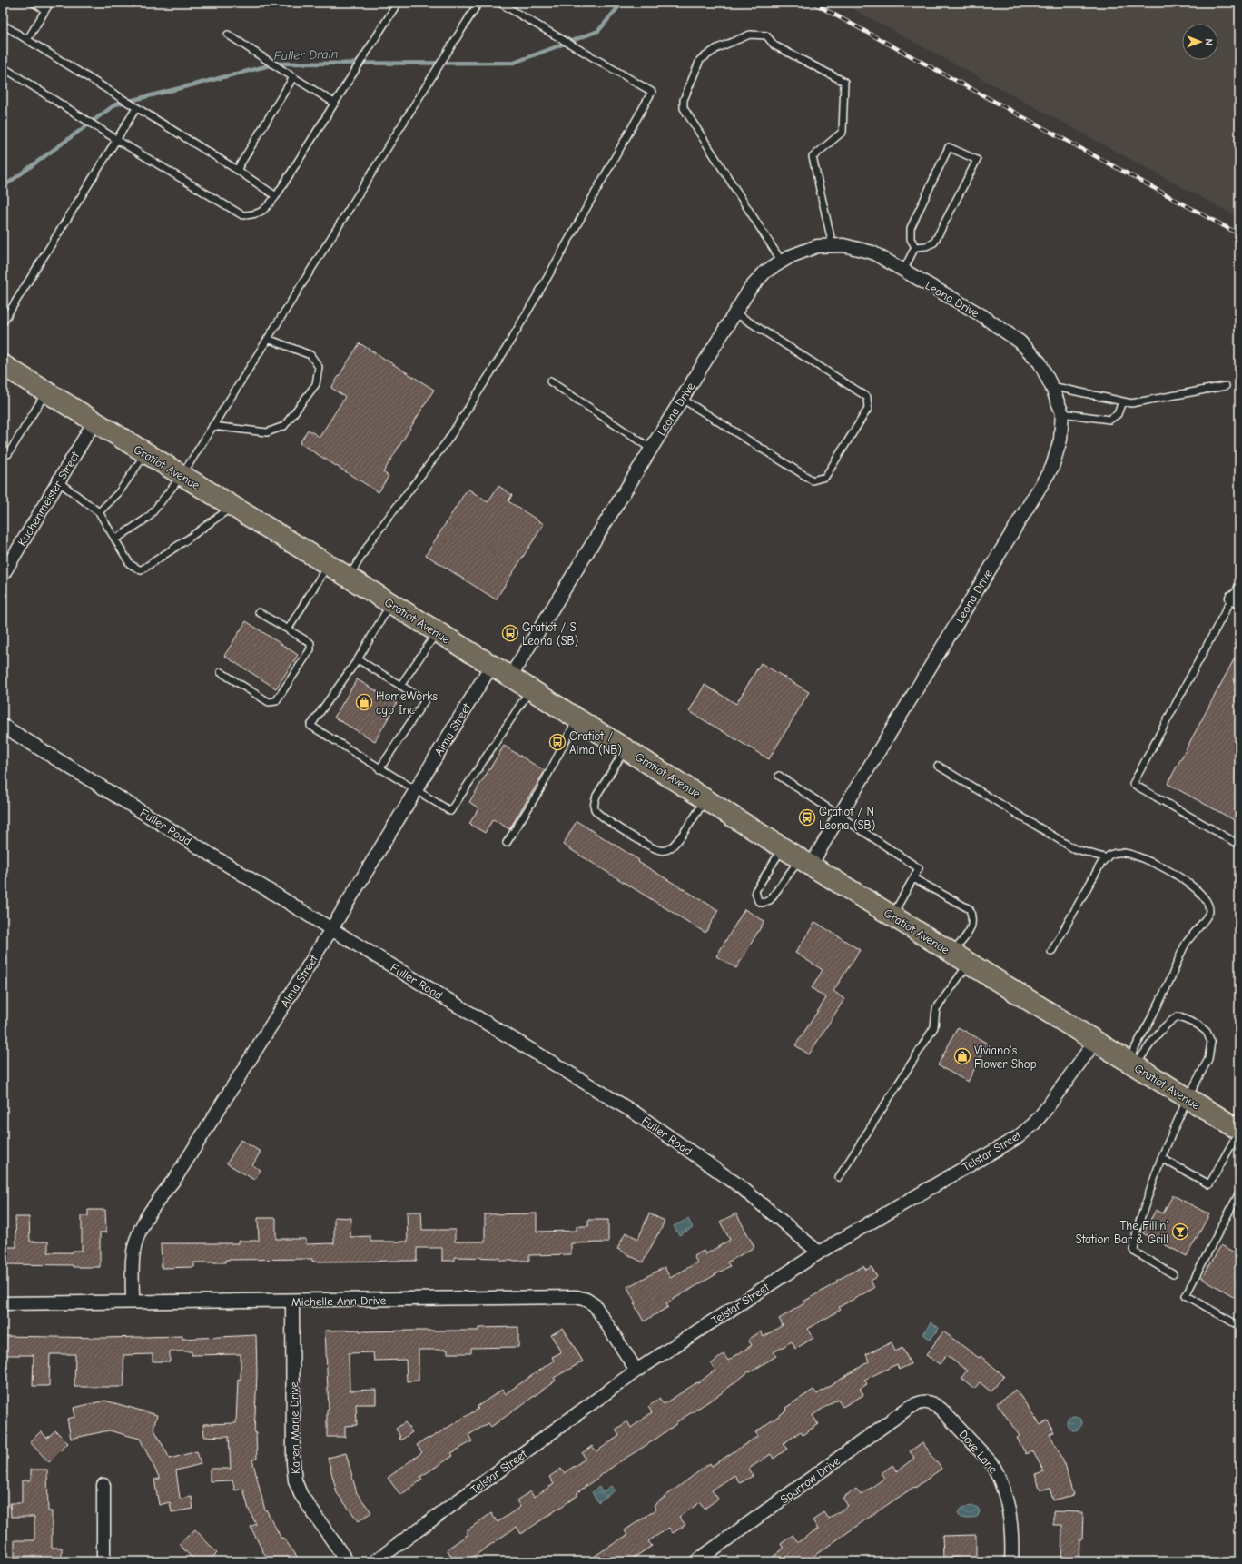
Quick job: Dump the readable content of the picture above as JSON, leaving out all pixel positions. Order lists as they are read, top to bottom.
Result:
{
  "streets": {
    "main road": ["Gratiot Avenue"],
    "street": [
      "Leona Drive",
      "Kuchenmeister Street",
      "Alma Street",
      "Fuller Road",
      "Telstar Street",
      "Michelle Ann Drive",
      "Karen Marie Drive",
      "Dove Lane",
      "Sparrow Drive"
    ]
  },
  "crossings": [
    ["Leona Drive", "Gratiot Avenue"],
    ["Gratiot Avenue", "Kuchenmeister Street"],
    ["Gratiot Avenue", "Alma Street"],
    ["Gratiot Avenue", "Telstar Street"],
    ["Alma Street", "Fuller Road"],
    ["Alma Street", "Michelle Ann Drive"],
    ["Fuller Road", "Telstar Street"],
    ["Telstar Street", "Michelle Ann Drive"],
    ["Michelle Ann Drive", "Karen Marie Drive"],
    ["Dove Lane", "Sparrow Drive"]
  ],
  "water": ["Fuller Drain"],
  "places": {
    "bus stop": ["Gratiot / S Leona (SB)", "Gratiot / Alma (NB)", "Gratiot / N Leona (SB)"],
    "shop": ["HomeWorks cgo Inc", "Viviano's Flower Shop"],
    "bar": ["The Fillin' Station Bar & Grill"]
  },
  "north": "right"
}
